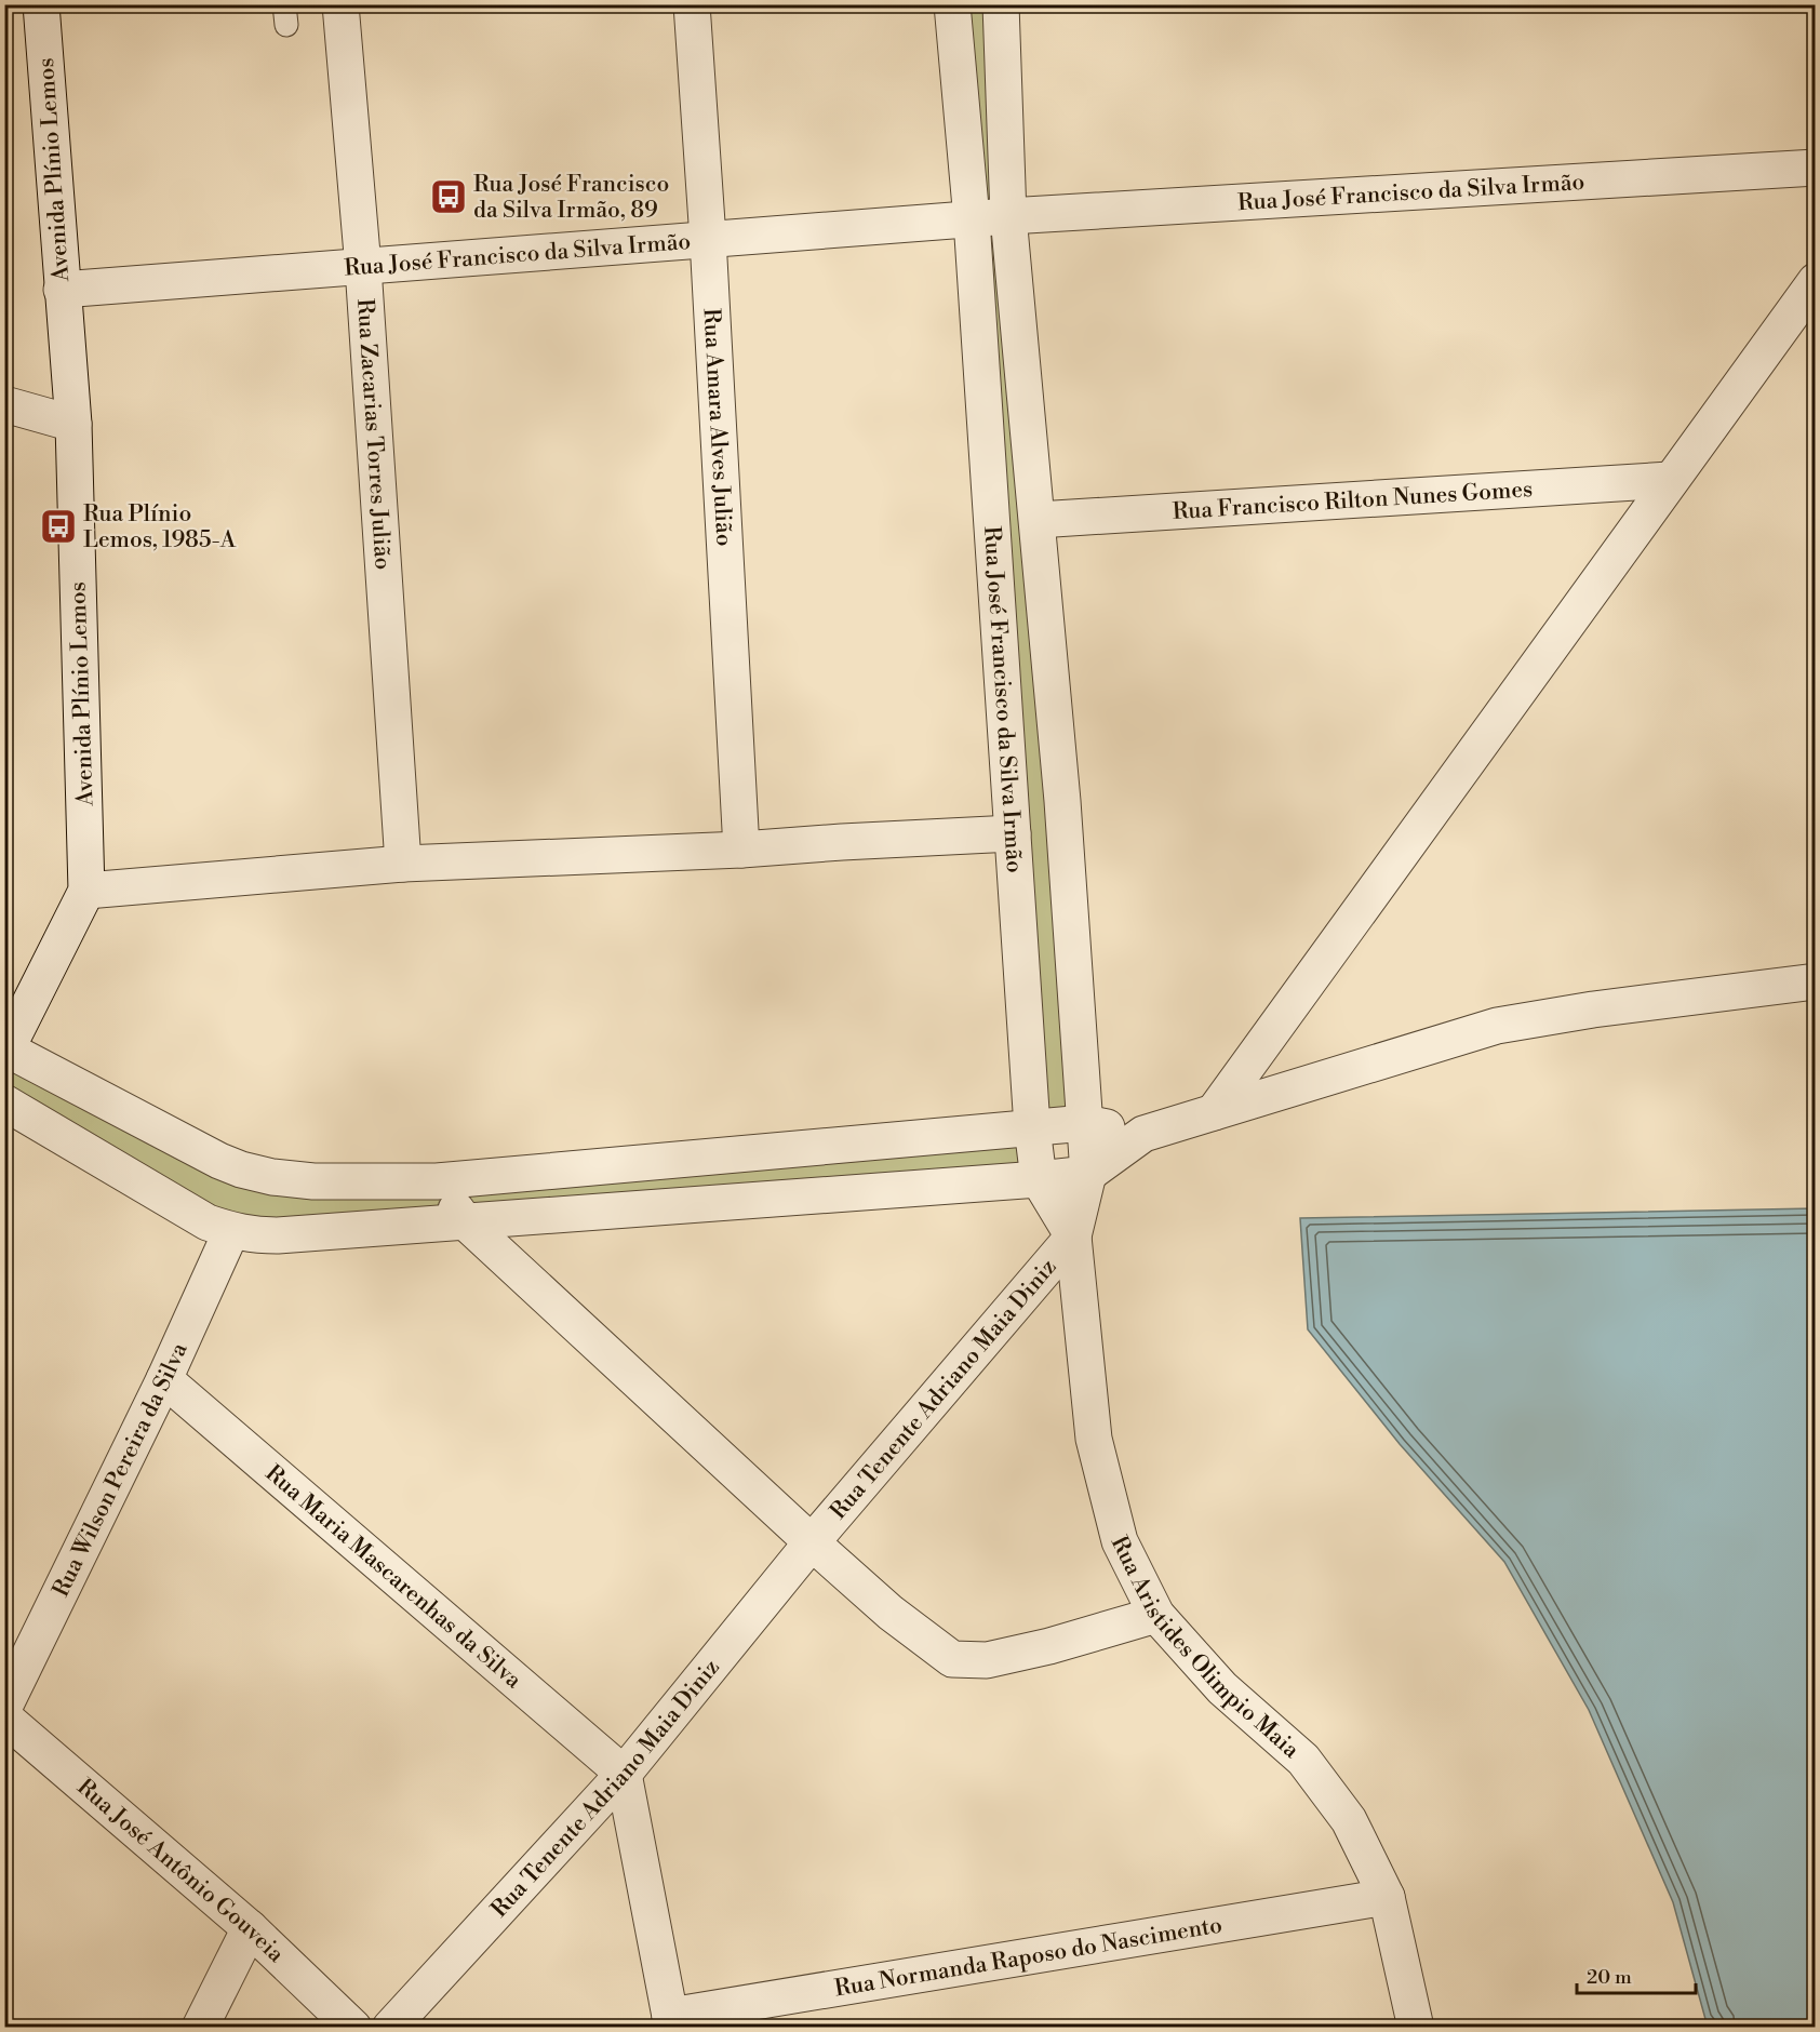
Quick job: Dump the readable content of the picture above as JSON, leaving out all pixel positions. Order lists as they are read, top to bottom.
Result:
{
  "streets": {
    "street": [
      "Avenida Plínio Lemos",
      "Rua José Francisco da Silva Irmão",
      "Rua Amara Alves Julião",
      "Rua Zacarias Torres Julião",
      "Rua Francisco Rilton Nunes Gomes",
      "Rua Tenente Adriano Maia Diniz",
      "Rua Wilson Pereira da Silva",
      "Rua Maria Mascarenhas da Silva",
      "Rua Aristides Olimpio Maia",
      "Rua José Antônio Gouveia",
      "Rua Normanda Raposo do Nascimento"
    ]
  },
  "crossings": [
    ["Avenida Plínio Lemos", "Rua José Francisco da Silva Irmão"],
    ["Rua José Francisco da Silva Irmão", "Rua Amara Alves Julião"],
    ["Rua José Francisco da Silva Irmão", "Rua Zacarias Torres Julião"],
    ["Rua José Francisco da Silva Irmão", "Rua Francisco Rilton Nunes Gomes"],
    ["Rua José Francisco da Silva Irmão", "Rua Tenente Adriano Maia Diniz"],
    ["Rua José Francisco da Silva Irmão", "Rua Aristides Olimpio Maia"],
    ["Rua Tenente Adriano Maia Diniz", "Rua Maria Mascarenhas da Silva"],
    ["Rua Tenente Adriano Maia Diniz", "Rua Aristides Olimpio Maia"],
    ["Rua Wilson Pereira da Silva", "Rua Maria Mascarenhas da Silva"],
    ["Rua Aristides Olimpio Maia", "Rua Normanda Raposo do Nascimento"]
  ],
  "places": {
    "bus stop": ["Rua José Francisco da Silva Irmão, 89", "Rua Plínio Lemos, 1985-A"]
  },
  "scale_bar": "20 m"
}
